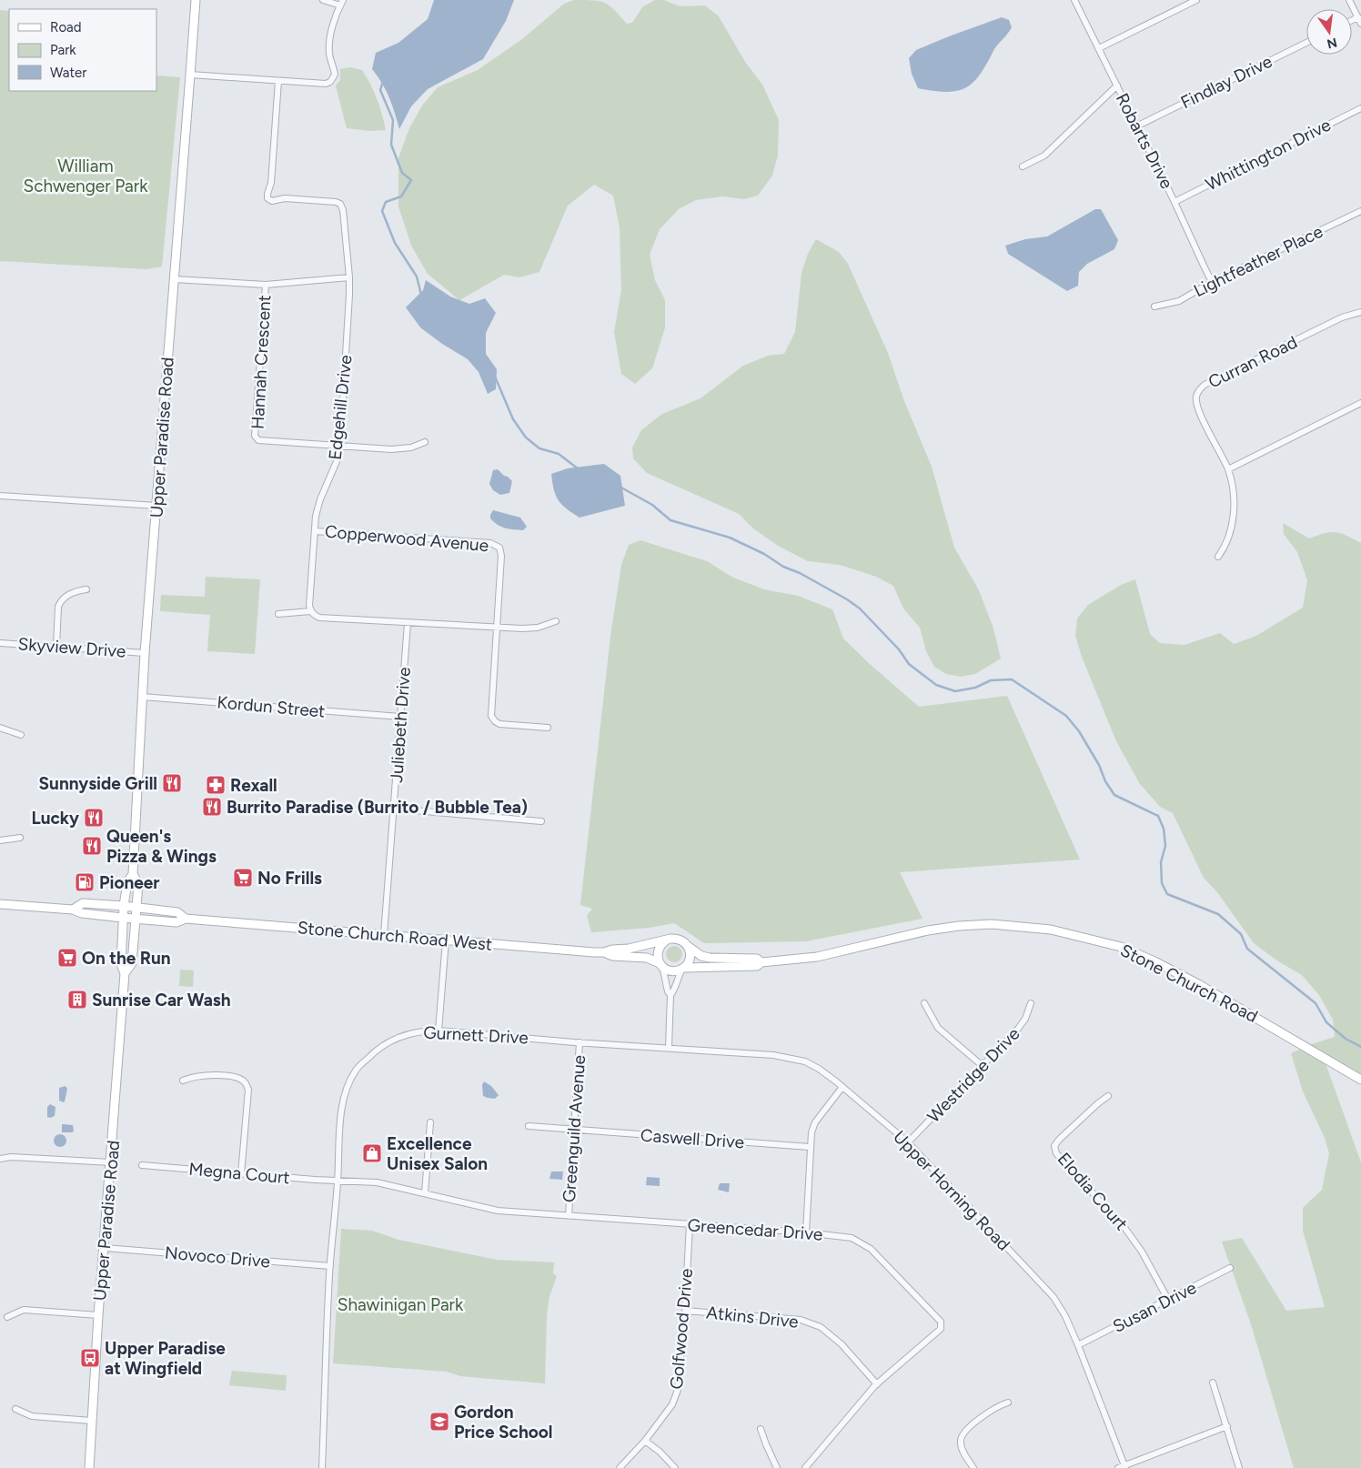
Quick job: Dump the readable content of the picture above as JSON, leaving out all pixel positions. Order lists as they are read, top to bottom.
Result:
{
  "streets": {
    "main road": ["Upper Paradise Road", "Stone Church Road West", "Stone Church Road"],
    "street": [
      "Findlay Drive",
      "Robarts Drive",
      "Whittington Drive",
      "Lightfeather Place",
      "Hannah Crescent",
      "Curran Road",
      "Edgehill Drive",
      "Copperwood Avenue",
      "Skyview Drive",
      "Kordun Street",
      "Juliebeth Drive",
      "Gurnett Drive",
      "Westridge Drive",
      "Greenguild Avenue",
      "Caswell Drive",
      "Megna Court",
      "Upper Horning Road",
      "Elodia Court",
      "Greencedar Drive",
      "Novoco Drive",
      "Susan Drive",
      "Atkins Drive",
      "Golfwood Drive"
    ]
  },
  "crossings": [
    ["Findlay Drive", "Robarts Drive"],
    ["Robarts Drive", "Whittington Drive"],
    ["Robarts Drive", "Lightfeather Place"],
    ["Hannah Crescent", "Edgehill Drive"],
    ["Edgehill Drive", "Copperwood Avenue"],
    ["Upper Paradise Road", "Skyview Drive"],
    ["Upper Paradise Road", "Kordun Street"],
    ["Upper Paradise Road", "Stone Church Road West"],
    ["Upper Paradise Road", "Novoco Drive"],
    ["Kordun Street", "Juliebeth Drive"],
    ["Juliebeth Drive", "Stone Church Road West"],
    ["Gurnett Drive", "Greenguild Avenue"],
    ["Gurnett Drive", "Megna Court"],
    ["Gurnett Drive", "Upper Horning Road"],
    ["Gurnett Drive", "Greencedar Drive"],
    ["Gurnett Drive", "Novoco Drive"],
    ["Westridge Drive", "Upper Horning Road"],
    ["Greenguild Avenue", "Caswell Drive"],
    ["Greenguild Avenue", "Greencedar Drive"],
    ["Megna Court", "Greencedar Drive"],
    ["Upper Horning Road", "Susan Drive"],
    ["Elodia Court", "Susan Drive"],
    ["Greencedar Drive", "Atkins Drive"],
    ["Greencedar Drive", "Golfwood Drive"],
    ["Atkins Drive", "Golfwood Drive"]
  ],
  "parks": ["William Schwenger Park", "Shawinigan Park"],
  "places": {
    "restaurant": [
      "Sunnyside Grill",
      "Burrito Paradise (Burrito / Bubble Tea)",
      "Lucky",
      "Queen's Pizza & Wings"
    ],
    "pharmacy": ["Rexall"],
    "supermarket": ["No Frills", "On the Run"],
    "fuel station": ["Pioneer"],
    "building": ["Sunrise Car Wash"],
    "shop": ["Excellence Unisex Salon"],
    "bus stop": ["Upper Paradise at Wingfield"],
    "school or university": ["Gordon Price School"]
  },
  "legend": ["Road", "Park", "Water"],
  "north": "bottom"
}
